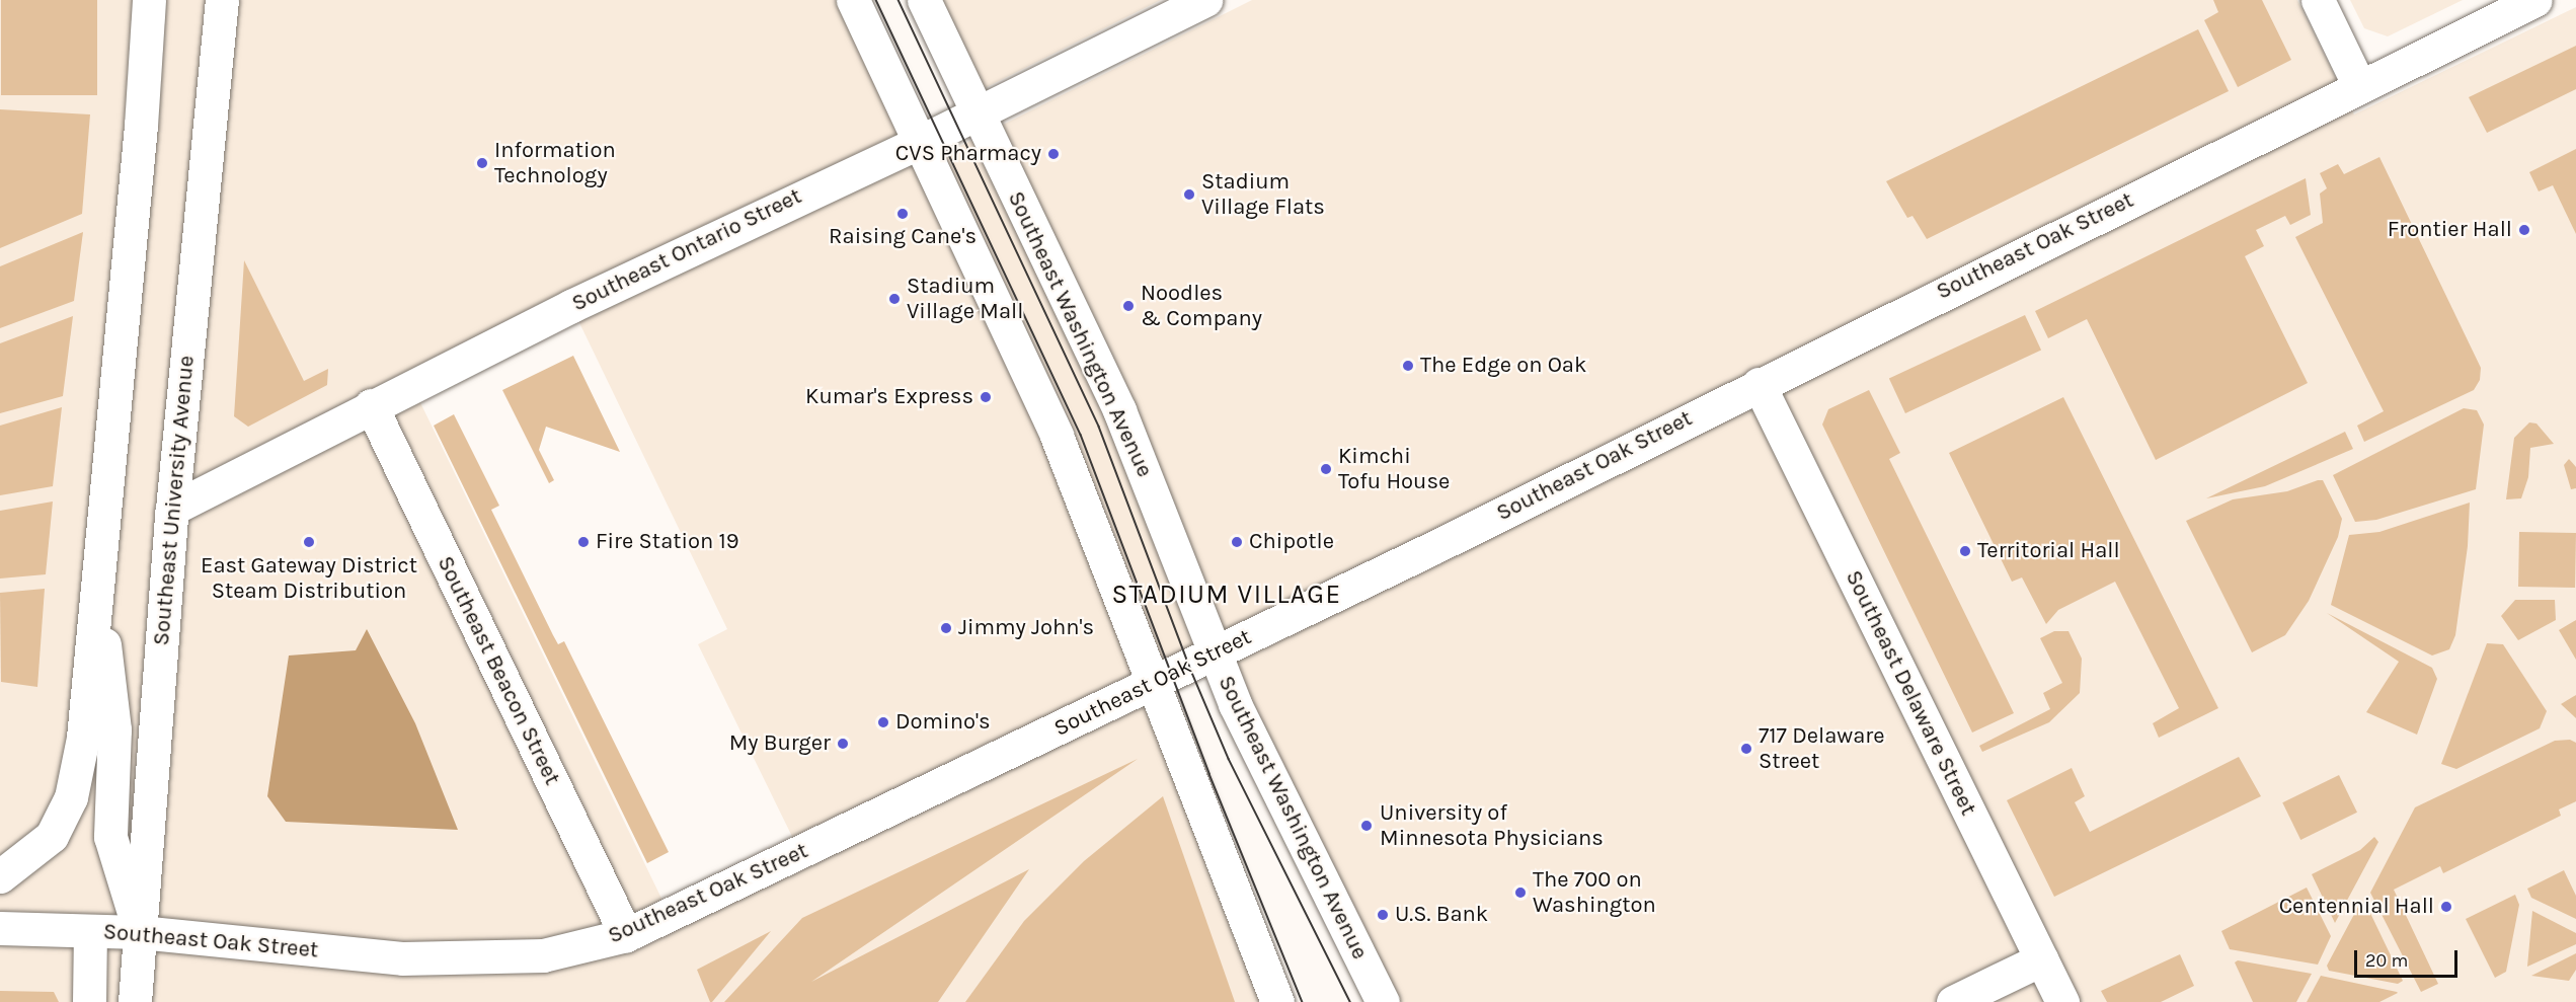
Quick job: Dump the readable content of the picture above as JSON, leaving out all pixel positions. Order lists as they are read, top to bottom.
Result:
{
  "streets": {
    "street": [
      "Southeast Oak Street",
      "Southeast Ontario Street",
      "Southeast Washington Avenue",
      "Southeast University Avenue",
      "Southeast Beacon Street",
      "Southeast Delaware Street"
    ]
  },
  "crossings": [
    ["Southeast Oak Street", "Southeast Washington Avenue"],
    ["Southeast Oak Street", "Southeast University Avenue"],
    ["Southeast Oak Street", "Southeast Beacon Street"],
    ["Southeast Oak Street", "Southeast Delaware Street"],
    ["Southeast Ontario Street", "Southeast Washington Avenue"],
    ["Southeast Ontario Street", "Southeast University Avenue"],
    ["Southeast Ontario Street", "Southeast Beacon Street"]
  ],
  "districts": ["STADIUM VILLAGE"],
  "places": [
    "CVS Pharmacy",
    "Information Technology",
    "Stadium Village Flats",
    "Raising Cane's",
    "Frontier Hall",
    "Stadium Village Mall",
    "Noodles & Company",
    "The Edge on Oak",
    "Kumar's Express",
    "Kimchi Tofu House",
    "East Gateway District Steam Distribution",
    "Fire Station 19",
    "Chipotle",
    "Territorial Hall",
    "Jimmy John's",
    "Domino's",
    "My Burger",
    "717 Delaware Street",
    "University of Minnesota Physicians",
    "The 700 on Washington",
    "Centennial Hall",
    "U.S. Bank"
  ],
  "scale_bar": "20 m"
}
